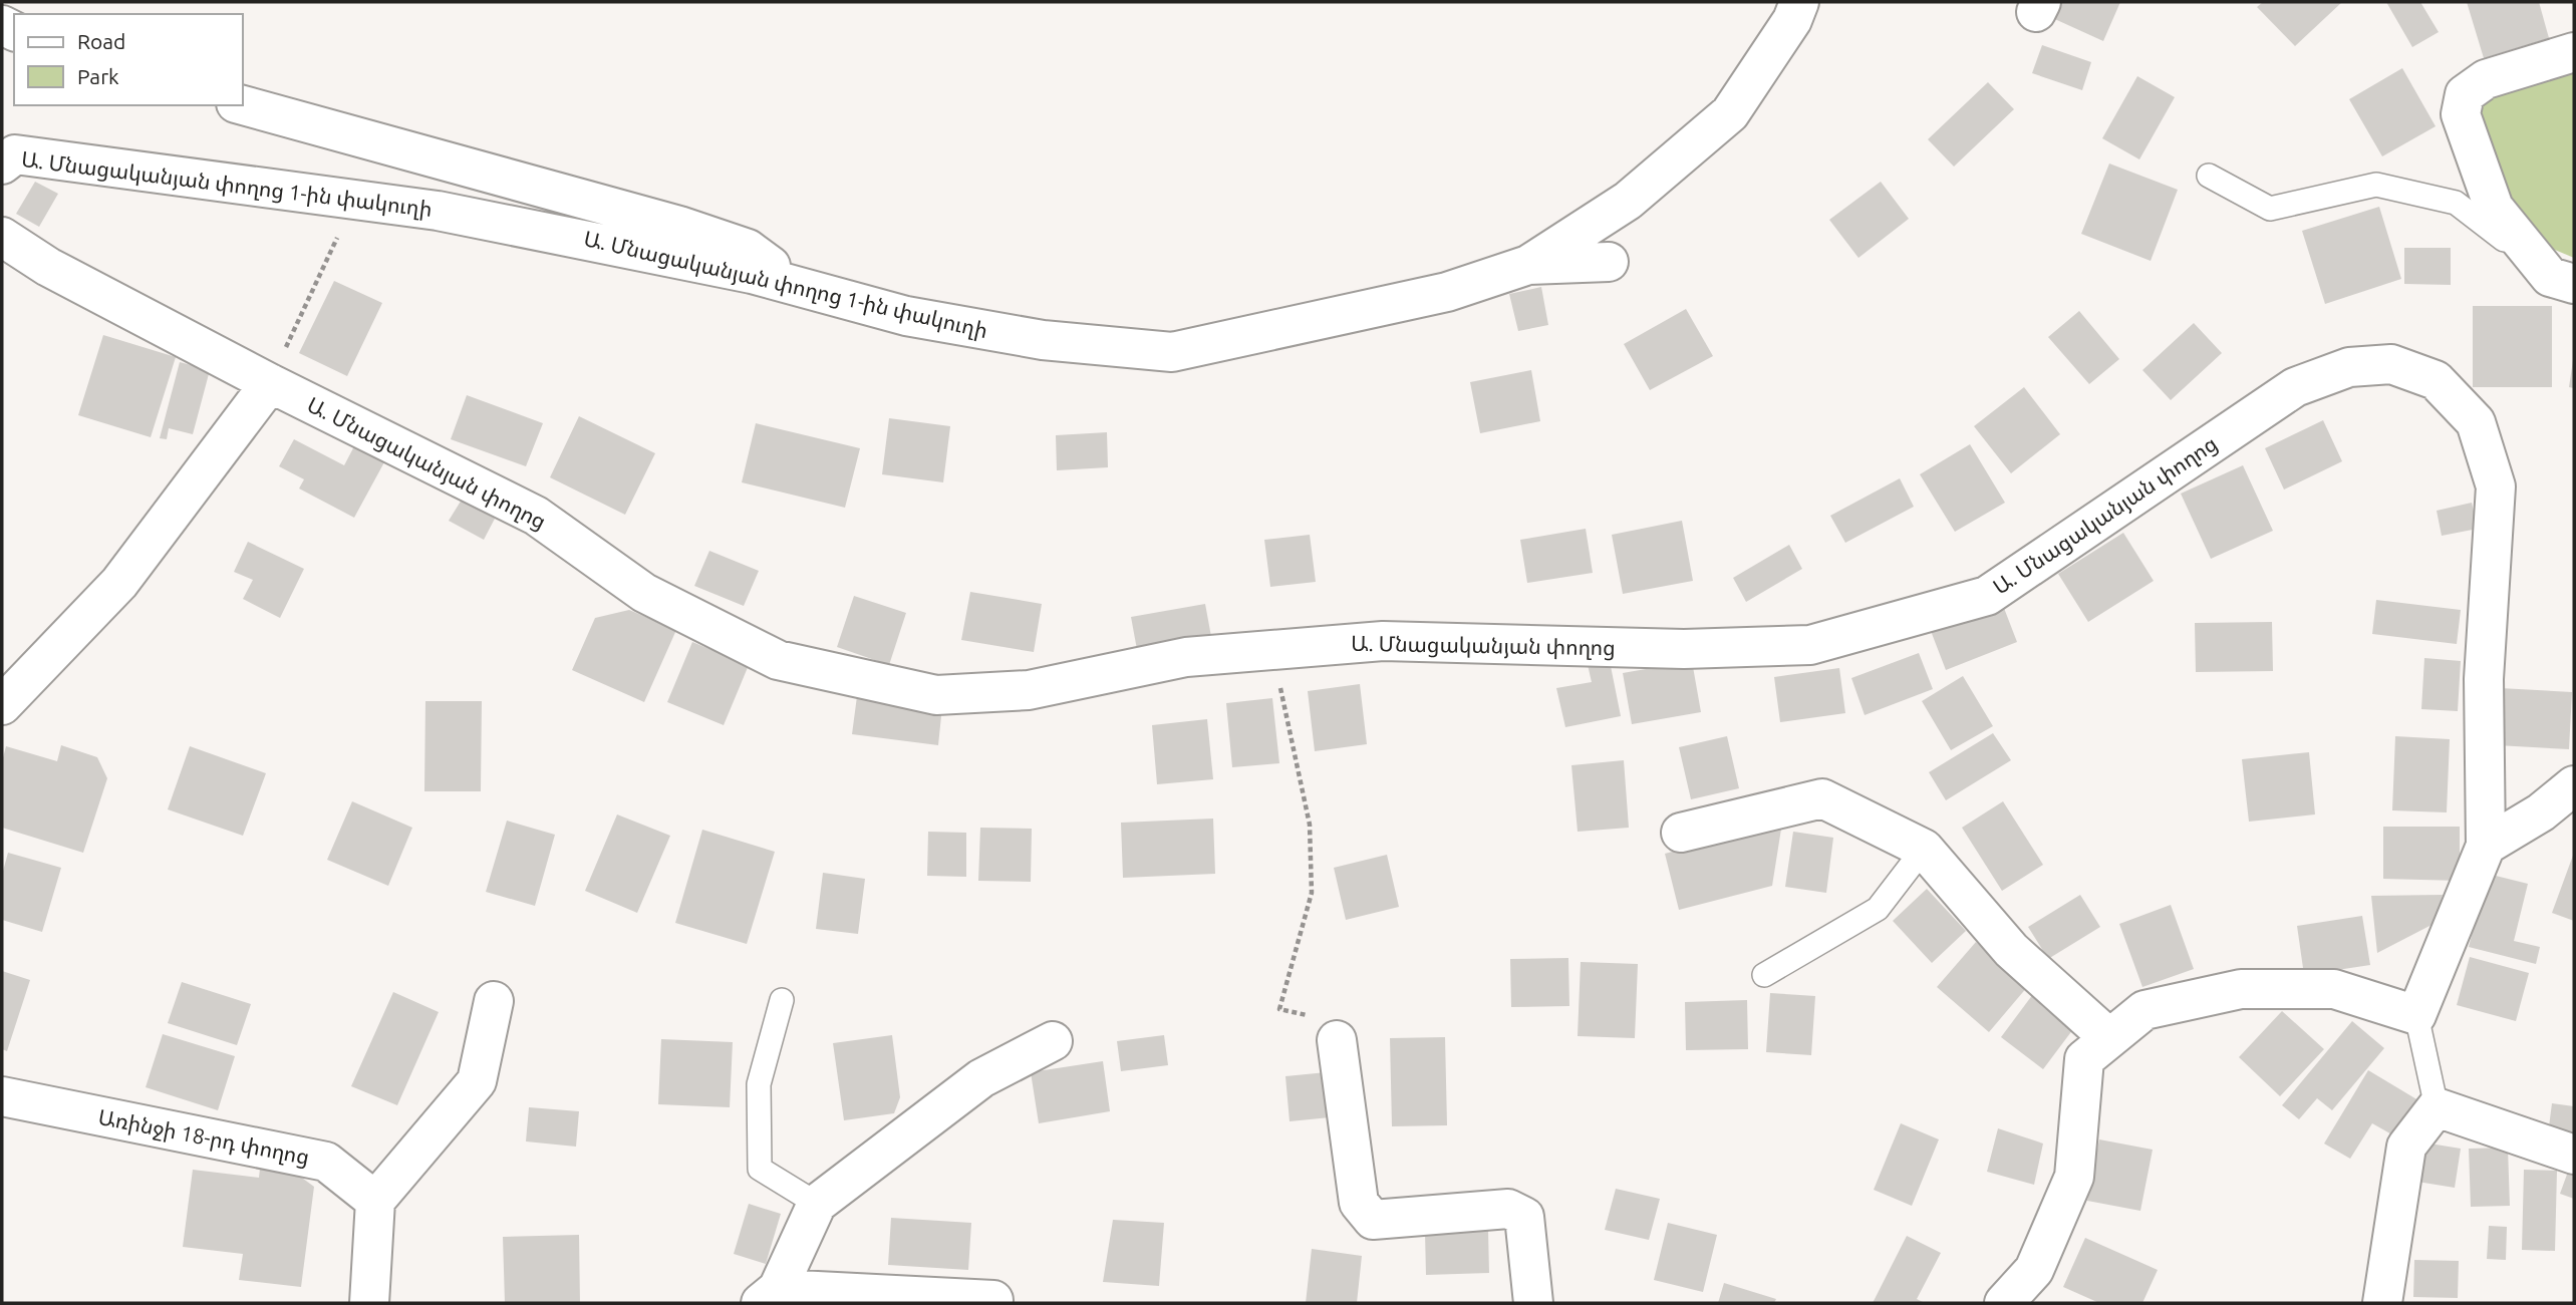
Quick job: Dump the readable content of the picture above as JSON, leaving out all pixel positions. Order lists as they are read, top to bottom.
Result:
{
  "streets": {
    "street": ["Ա. Մնացականյան փողոց 1-ին փակուղի", "Ա. Մնացականյան փողոց", "Առինջի 18-րդ փողոց"]
  },
  "legend": ["Road", "Park"]
}
